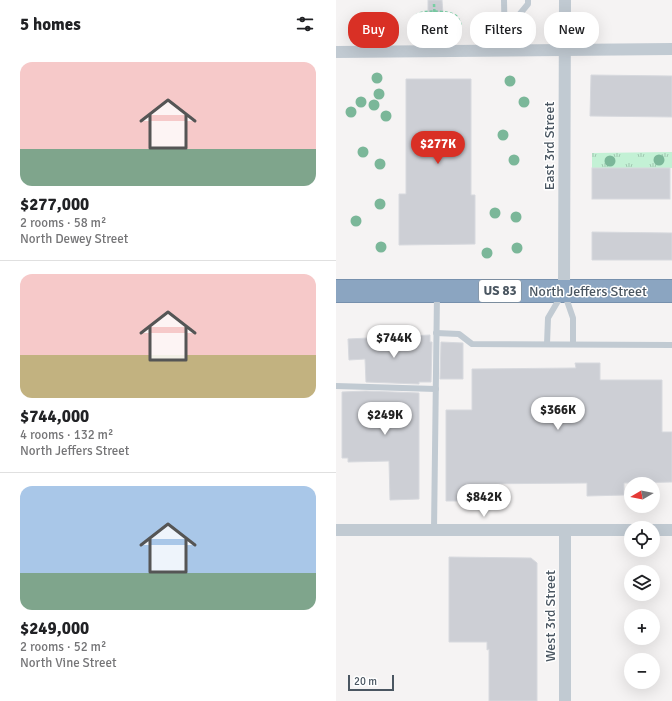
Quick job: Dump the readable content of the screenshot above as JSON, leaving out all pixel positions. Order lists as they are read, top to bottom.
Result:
{
  "streets": {
    "highway": ["US 83", "North Jeffers Street"],
    "street": ["East 3rd Street", "West 3rd Street"]
  },
  "crossings": [
    ["East 3rd Street", "North Jeffers Street"]
  ],
  "scale_bar": "20 m",
  "north": "left",
  "page": {
    "heading": "5 homes",
    "chip": [
      "Buy",
      "Rent",
      "Filters",
      "New"
    ],
    "list": [
      {
        "name": "$277,000",
        "note": "2 rooms · 58 m² · North Dewey Street"
      },
      {
        "name": "$744,000",
        "note": "4 rooms · 132 m² · North Jeffers Street"
      },
      {
        "name": "$249,000",
        "note": "2 rooms · 52 m² · North Vine Street"
      }
    ],
    "price": [
      "$277K",
      "$744K",
      "$366K",
      "$249K",
      "$842K"
    ],
    "map_buttons": ["+", "−"],
    "scale": "20 m"
  }
}
